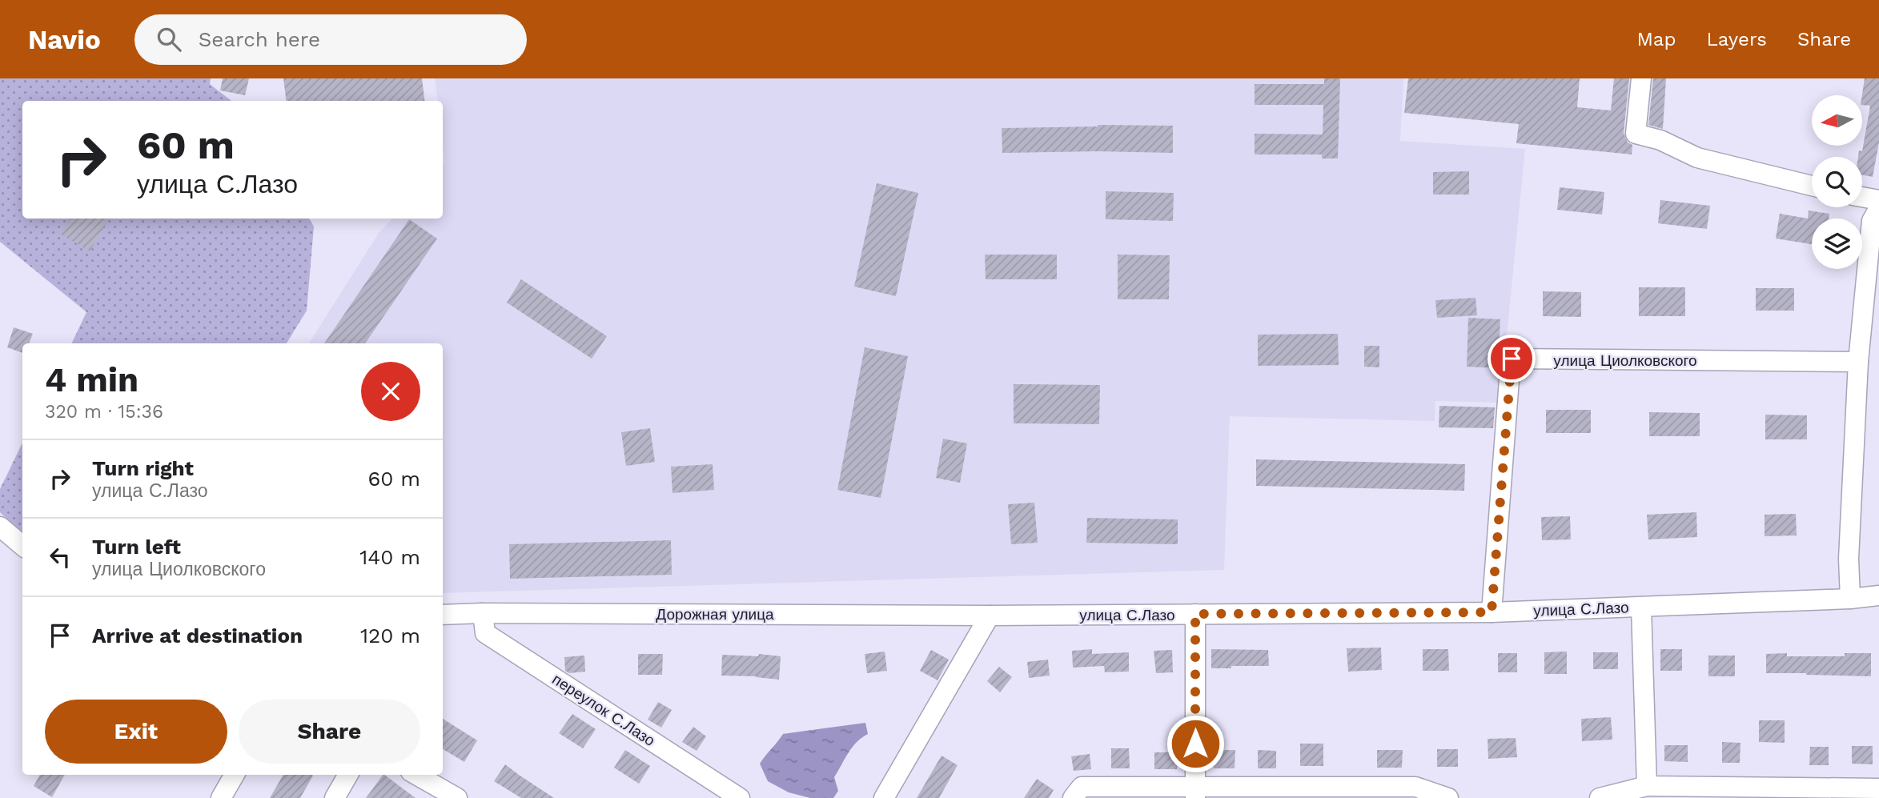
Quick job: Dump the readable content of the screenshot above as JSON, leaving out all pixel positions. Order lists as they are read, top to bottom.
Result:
{
  "streets": {
    "street": [
      "улица Циолковского",
      "улица С.Лазо",
      "Дорожная улица",
      "переулок С.Лазо"
    ]
  },
  "crossings": [
    ["улица Циолковского", "улица С.Лазо"],
    ["улица С.Лазо", "Дорожная улица"],
    ["Дорожная улица", "переулок С.Лазо"]
  ],
  "north": "left",
  "page": {
    "header": "Navio",
    "search": "Search here",
    "nav": ["Map", "Layers", "Share"],
    "turn": ["60 m", "улица С.Лазо"],
    "heading": ["4 min", "320 m · 15:36"],
    "list": [
      {
        "name": "Turn right",
        "note": "улица С.Лазо",
        "value": "60 m"
      },
      {
        "name": "Turn left",
        "note": "улица Циолковского",
        "value": "140 m"
      },
      {
        "name": "Arrive at destination",
        "value": "120 m"
      }
    ],
    "buttons": ["Exit", "Share"]
  }
}
